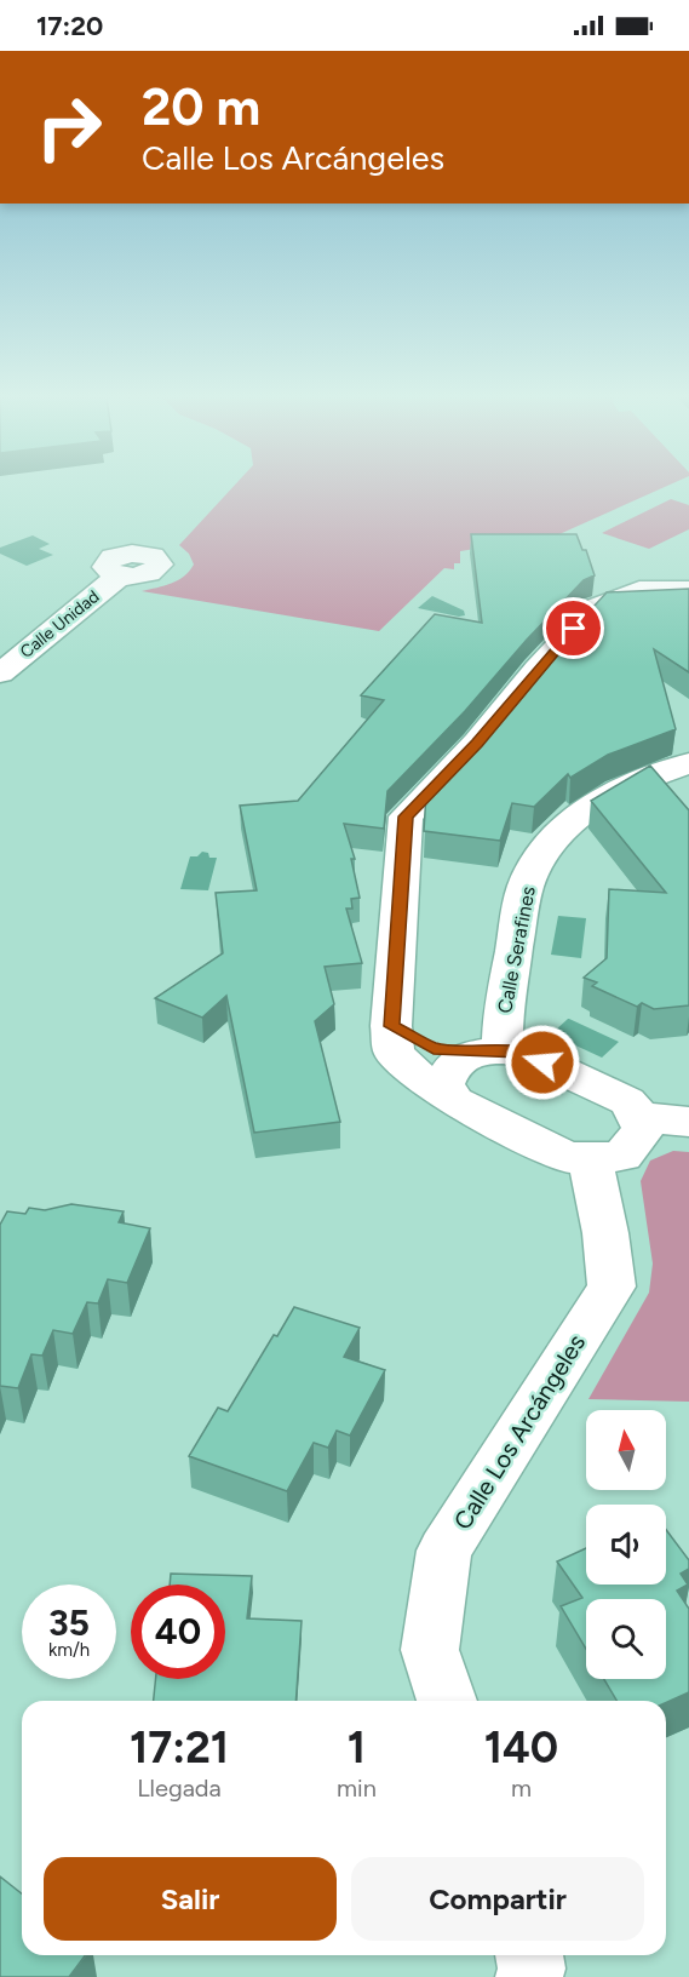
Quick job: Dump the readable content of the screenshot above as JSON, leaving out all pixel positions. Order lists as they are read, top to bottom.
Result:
{
  "streets": {
    "street": ["Calle Unidad", "Calle Serafines", "Calle Los Arcángeles"]
  },
  "north": "top",
  "page": {
    "status": "17:20",
    "turn": ["20 m", "Calle Los Arcángeles"],
    "speed": "35 km/h",
    "limit": "40",
    "eta": [
      "17:21",
      "Llegada",
      "1",
      "min",
      "140",
      "m"
    ],
    "buttons": ["Salir", "Compartir"]
  }
}
